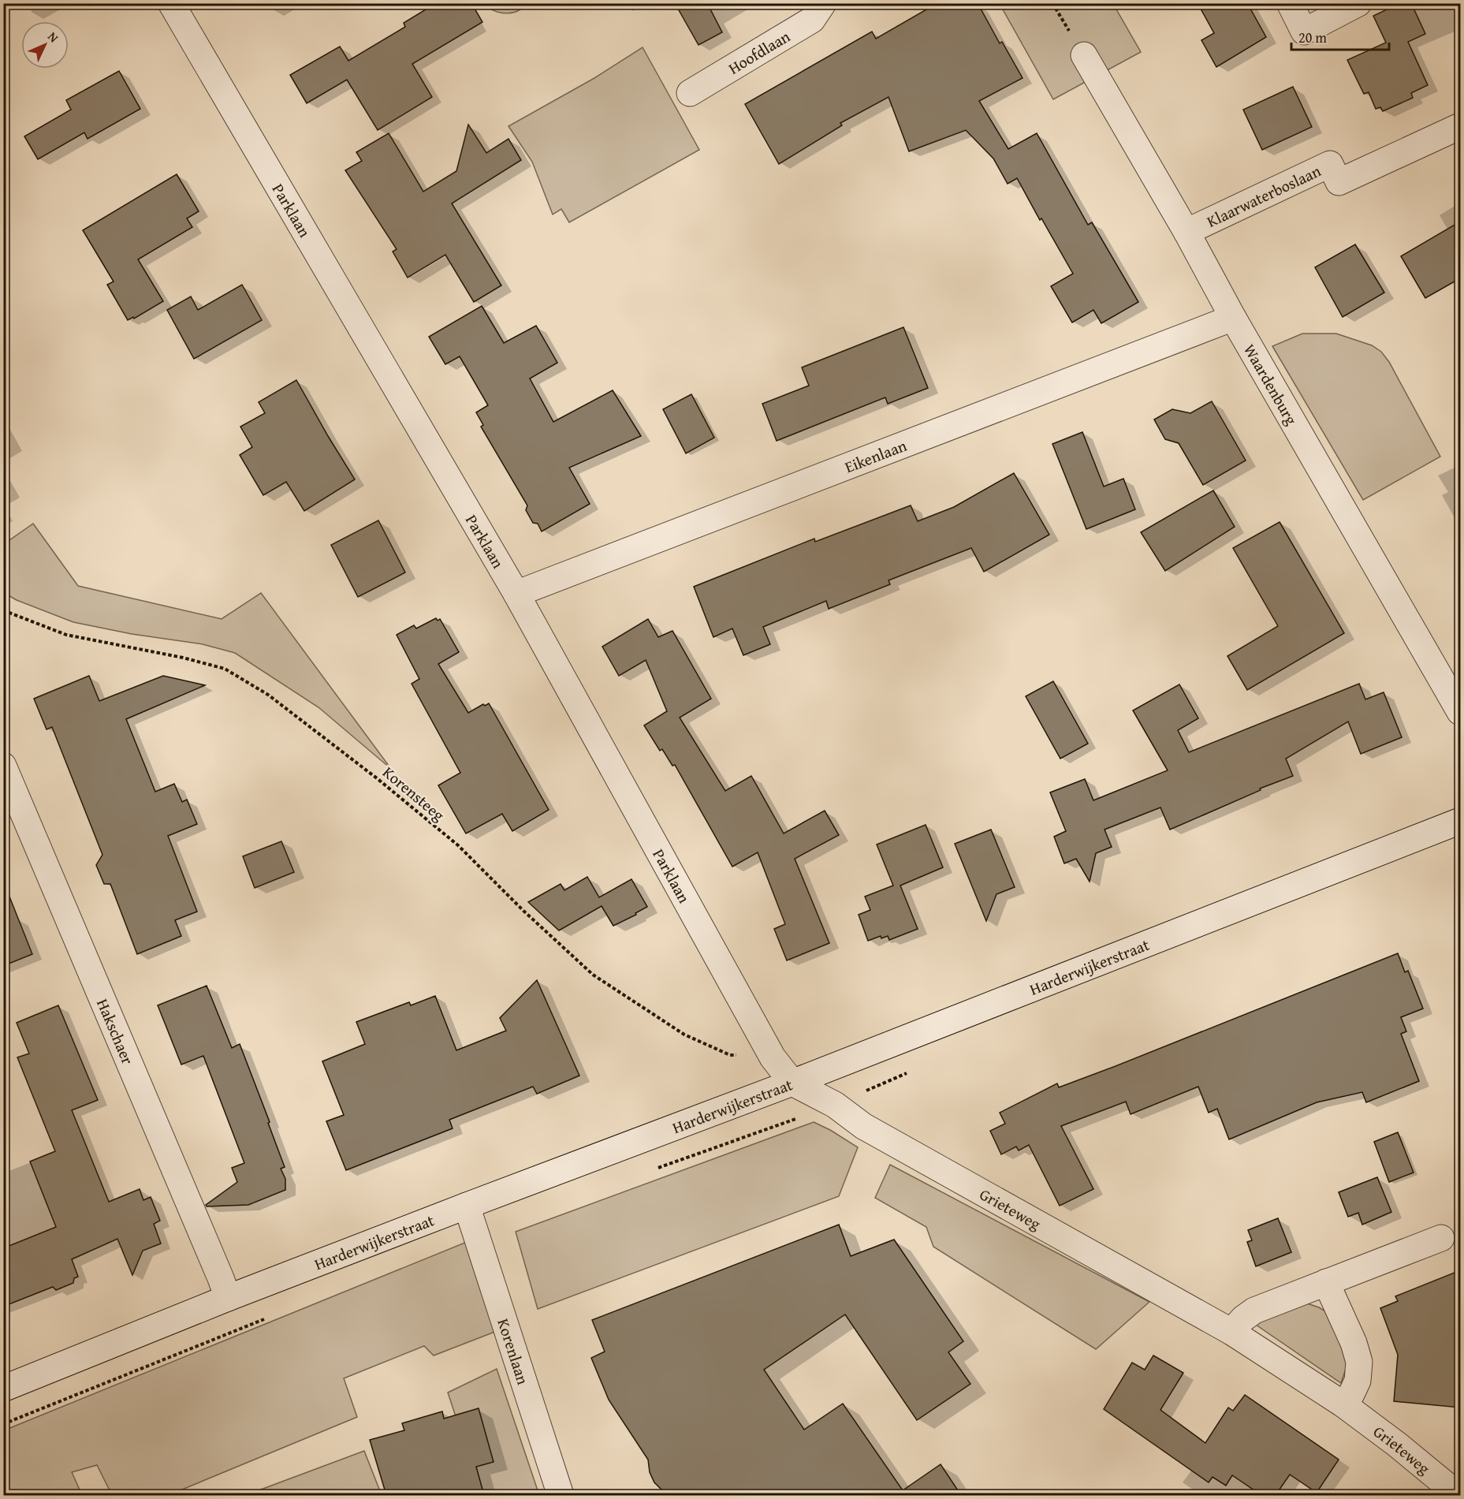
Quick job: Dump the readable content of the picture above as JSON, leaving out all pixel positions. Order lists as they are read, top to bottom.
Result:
{
  "streets": {
    "street": [
      "Hoofdlaan",
      "Klaarwaterboslaan",
      "Parklaan",
      "Waardenburg",
      "Eikenlaan",
      "Harderwijkerstraat",
      "Hakschaer",
      "Grieteweg",
      "Korenlaan"
    ],
    "path": ["Korensteeg"]
  },
  "crossings": [
    ["Klaarwaterboslaan", "Waardenburg"],
    ["Parklaan", "Eikenlaan"],
    ["Parklaan", "Korensteeg"],
    ["Parklaan", "Harderwijkerstraat"],
    ["Parklaan", "Grieteweg"],
    ["Waardenburg", "Eikenlaan"],
    ["Harderwijkerstraat", "Hakschaer"],
    ["Harderwijkerstraat", "Grieteweg"],
    ["Harderwijkerstraat", "Korenlaan"]
  ],
  "scale_bar": "20 m",
  "north": "top right"
}
